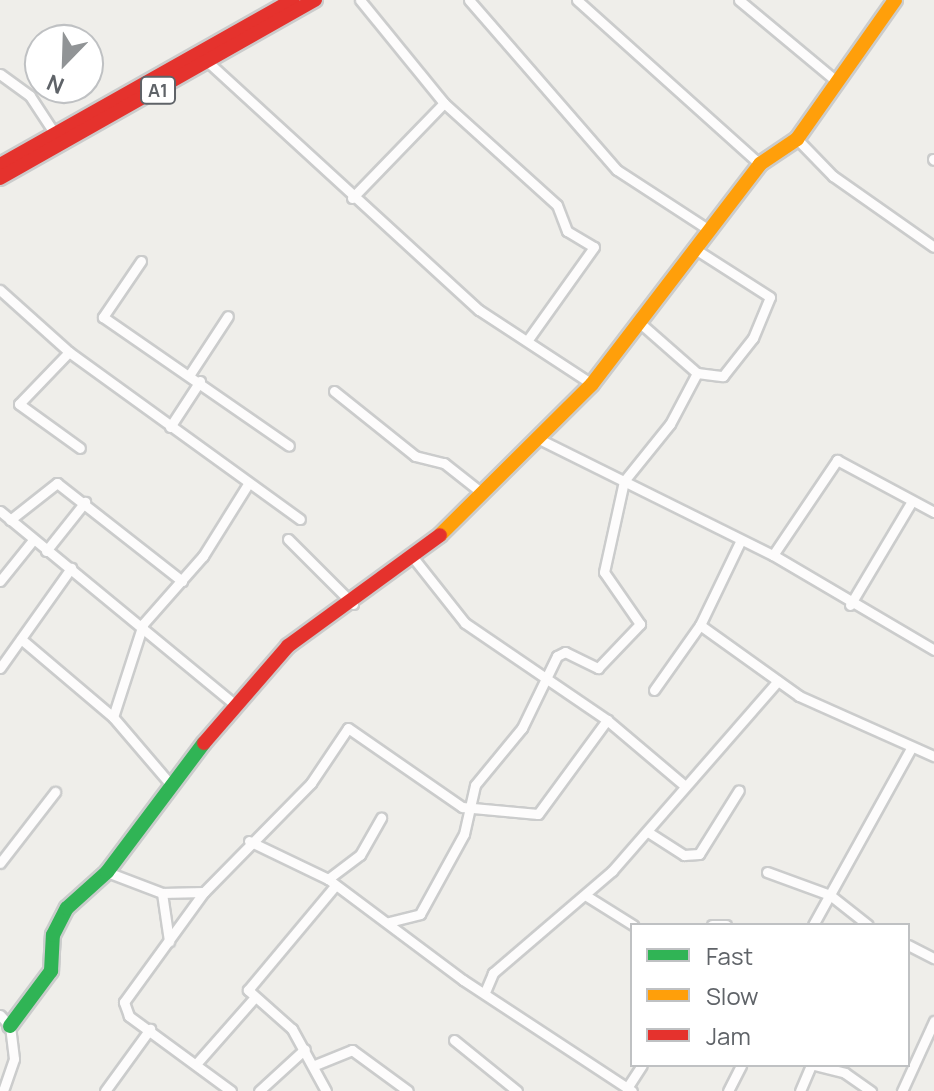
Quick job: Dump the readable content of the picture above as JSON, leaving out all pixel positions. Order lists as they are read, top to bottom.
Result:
{
  "streets": {
    "main road": ["A1"]
  },
  "legend": ["Fast", "Slow", "Jam"],
  "north": "bottom left"
}
